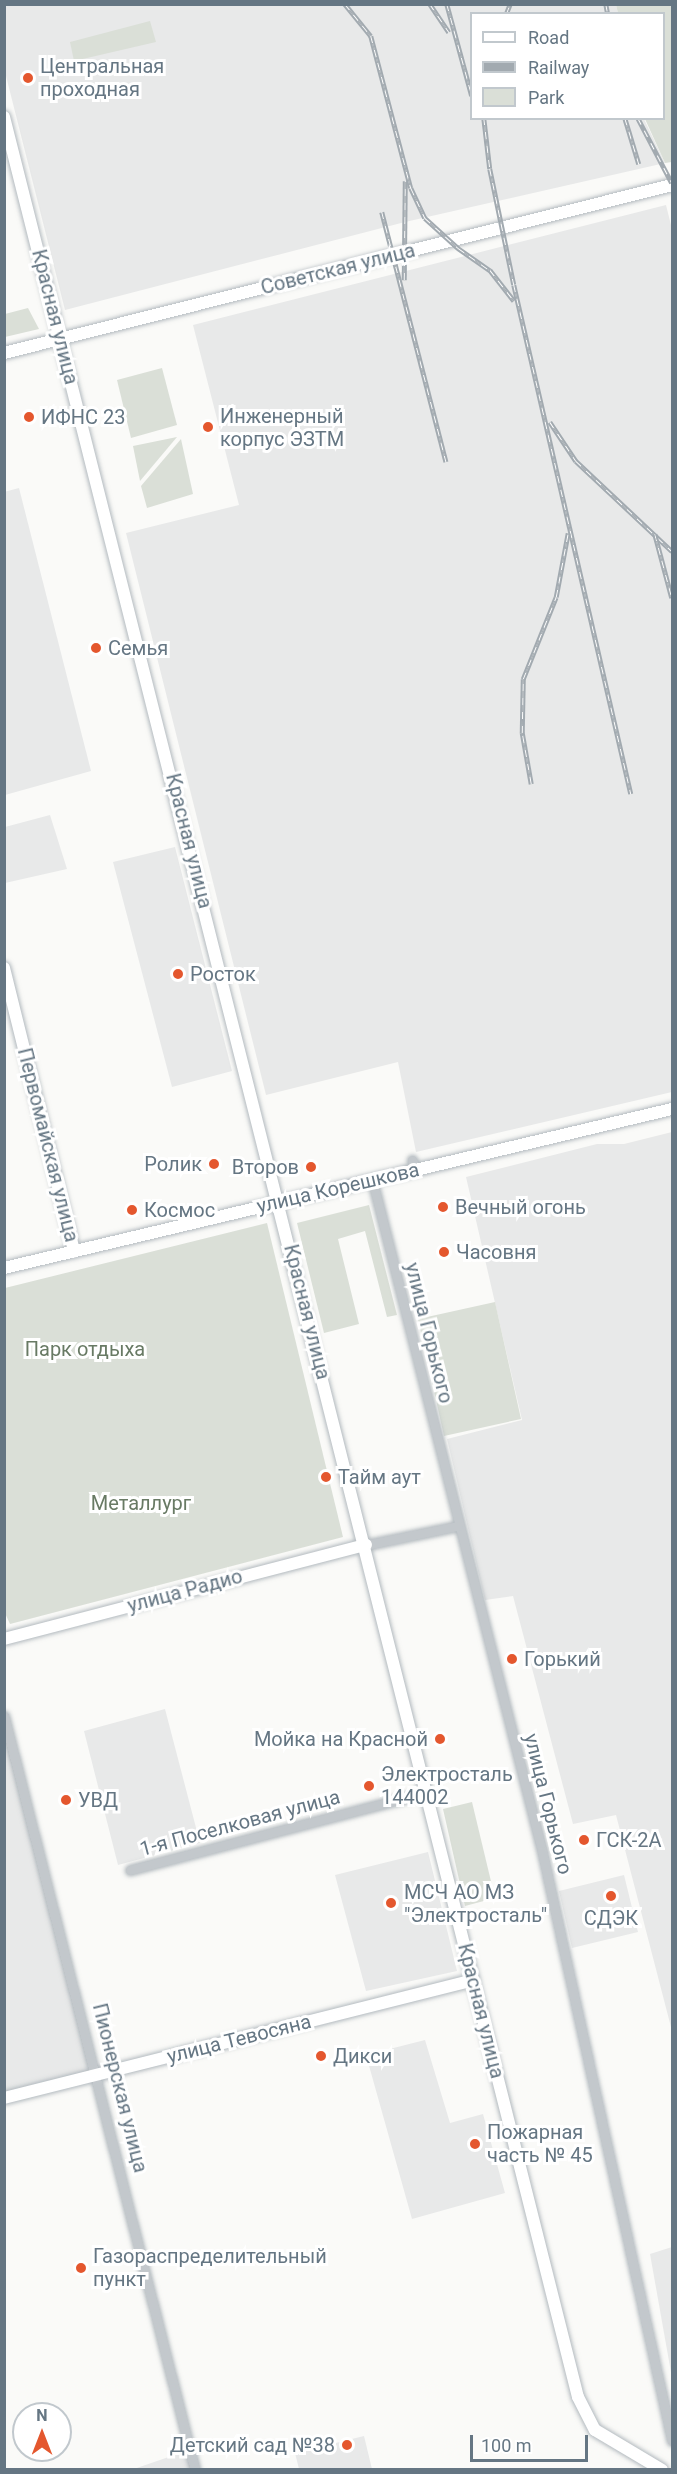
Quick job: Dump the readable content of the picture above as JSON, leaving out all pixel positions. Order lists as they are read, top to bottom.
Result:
{
  "streets": {
    "main road": [
      "Советская улица",
      "Красная улица",
      "Первомайская улица",
      "улица Корешкова",
      "улица Радио",
      "улица Тевосяна"
    ],
    "street": ["улица Горького", "1-я Поселковая улица", "Пионерская улица"]
  },
  "crossings": [
    ["Советская улица", "Красная улица"],
    ["Красная улица", "улица Корешкова"],
    ["Красная улица", "улица Радио"],
    ["Красная улица", "1-я Поселковая улица"],
    ["Красная улица", "улица Тевосяна"],
    ["Первомайская улица", "улица Корешкова"],
    ["улица Корешкова", "улица Горького"],
    ["улица Тевосяна", "Пионерская улица"]
  ],
  "parks": ["Парк отдыха", "Металлург"],
  "places": [
    "Центральная проходная",
    "ИФНС 23",
    "Инженерный корпус ЭЗТМ",
    "Семья",
    "Росток",
    "Ролик",
    "Второв",
    "Вечный огонь",
    "Космос",
    "Часовня",
    "Тайм аут",
    "Горький",
    "Мойка на Красной",
    "Электросталь 144002",
    "УВД",
    "ГСК-2А",
    "СДЭК",
    "МСЧ АО МЗ \"Электросталь\"",
    "Дикси",
    "Пожарная часть № 45",
    "Газораспределительный пункт",
    "Детский сад №38"
  ],
  "legend": ["Road", "Railway", "Park"],
  "scale_bar": "100 m",
  "north": "top"
}
